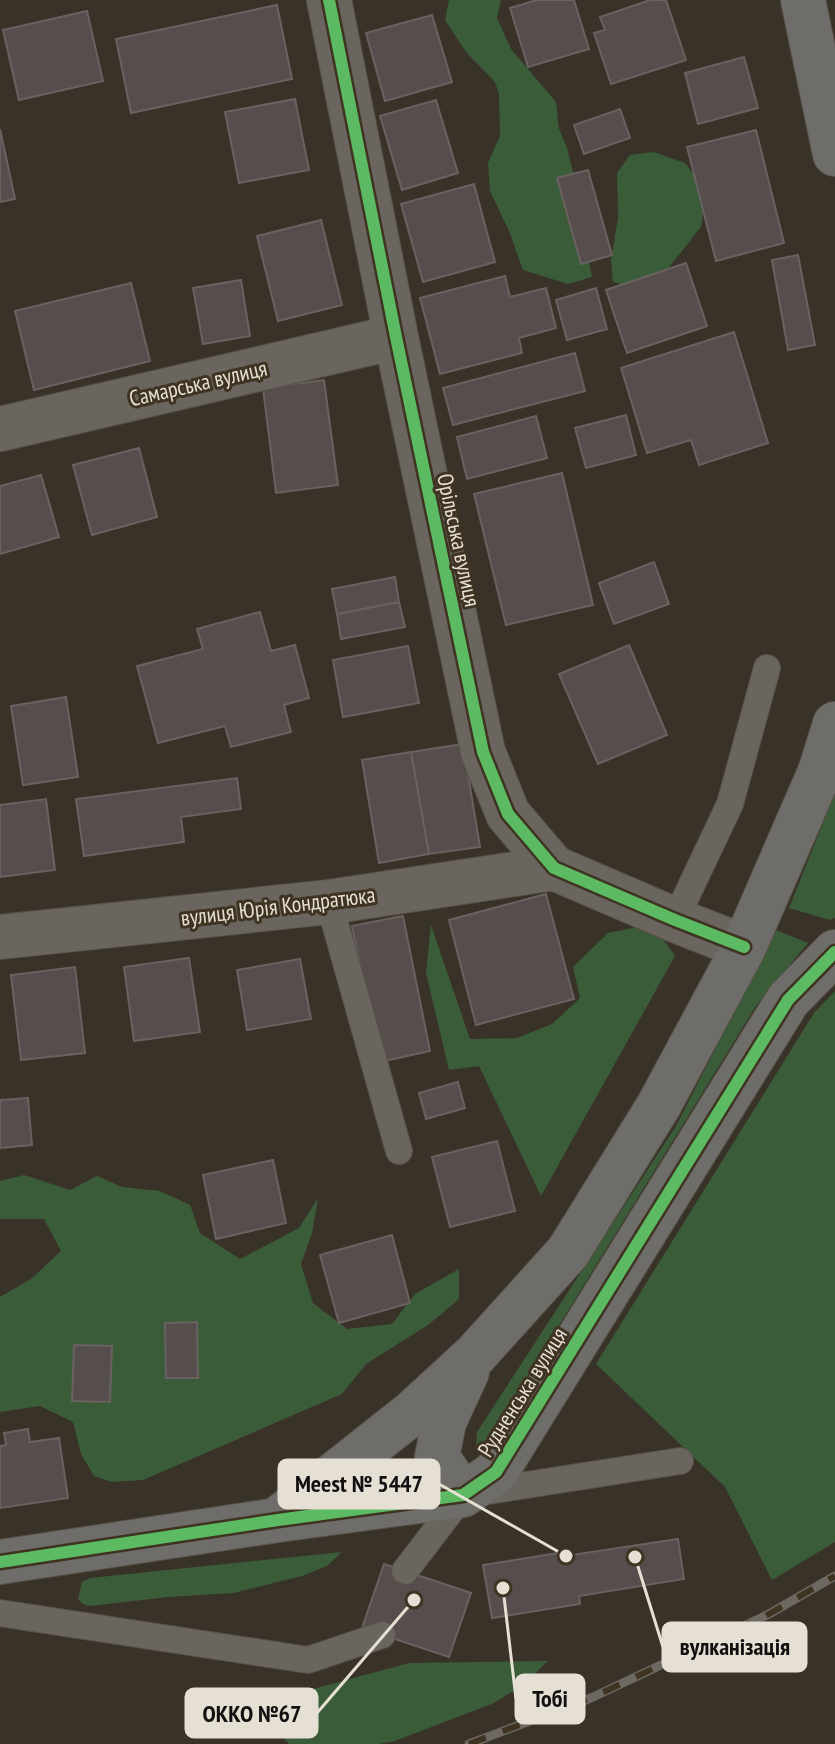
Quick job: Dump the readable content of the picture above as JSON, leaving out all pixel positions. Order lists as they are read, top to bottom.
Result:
{
  "streets": {
    "street": [
      "Самарська вулиця",
      "Орільська вулиця",
      "вулиця Юрія Кондратюка",
      "Рудненська вулиця"
    ]
  },
  "crossings": [
    ["Самарська вулиця", "Орільська вулиця"],
    ["Орільська вулиця", "вулиця Юрія Кондратюка"]
  ],
  "places": [
    "Meest № 5447",
    "вулканізація",
    "Тобі",
    "ОККО №67"
  ]
}
